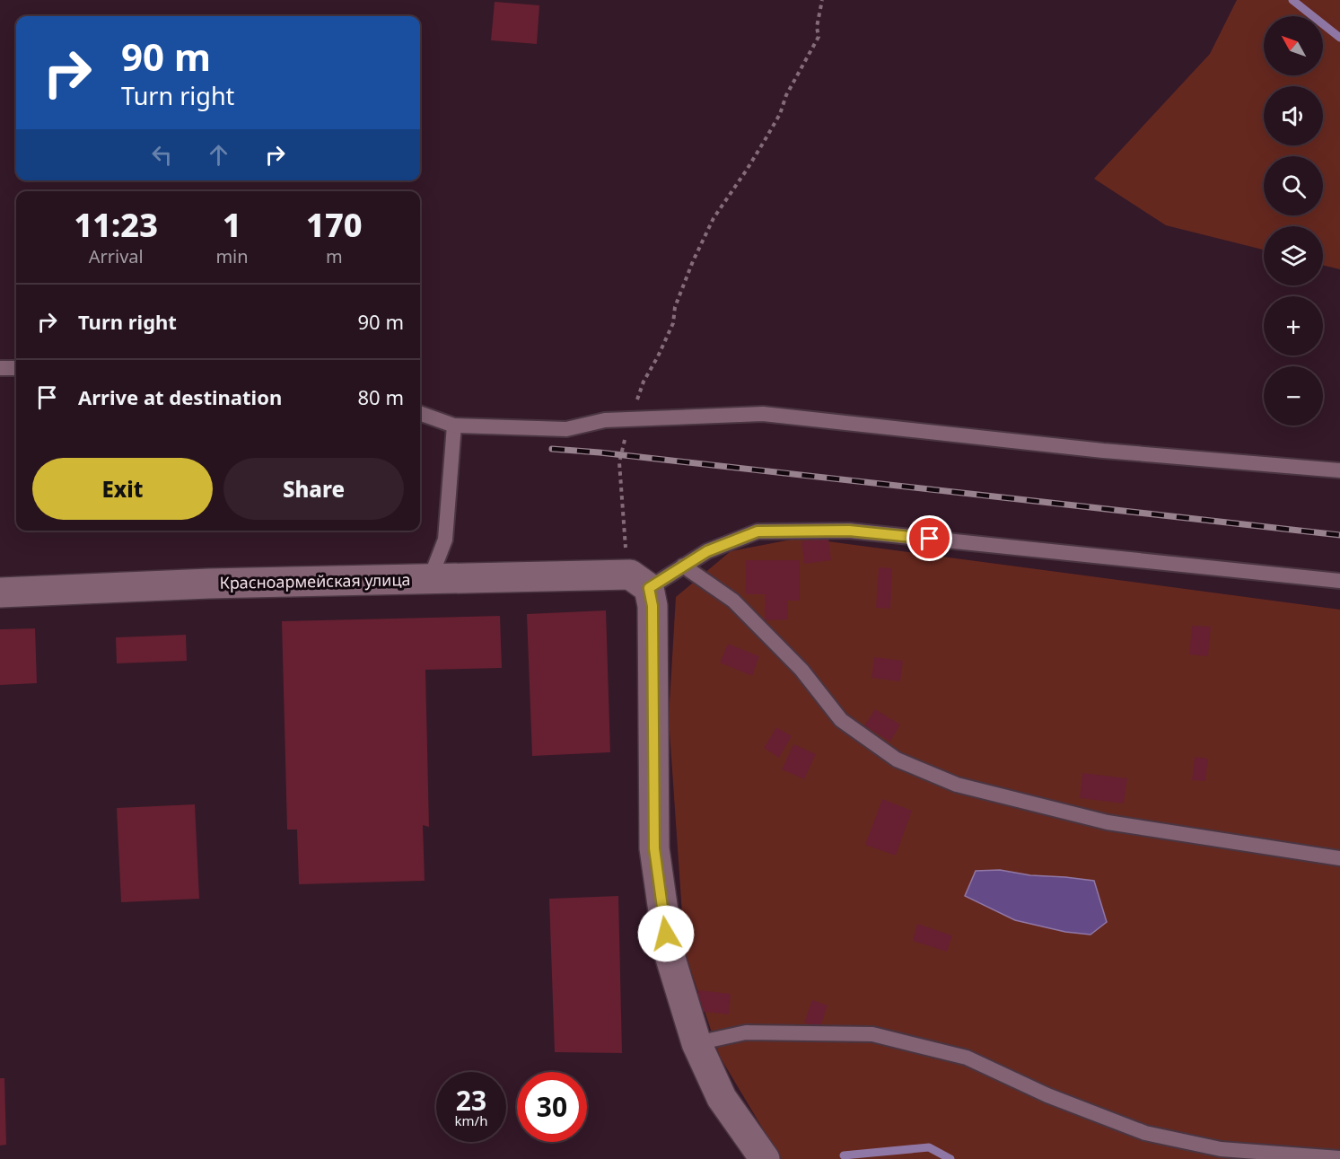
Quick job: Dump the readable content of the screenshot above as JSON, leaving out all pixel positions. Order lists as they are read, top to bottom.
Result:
{
  "streets": {
    "street": ["Красноармейская улица"]
  },
  "north": "top left",
  "page": {
    "map_buttons": ["+", "−"],
    "turn": ["90 m", "Turn right"],
    "eta": [
      "11:23",
      "Arrival",
      "1",
      "min",
      "170",
      "m"
    ],
    "list": [
      {
        "name": "Turn right",
        "value": "90 m"
      },
      {
        "name": "Arrive at destination",
        "value": "80 m"
      }
    ],
    "buttons": ["Exit", "Share"],
    "speed": "23 km/h",
    "limit": "30"
  }
}
